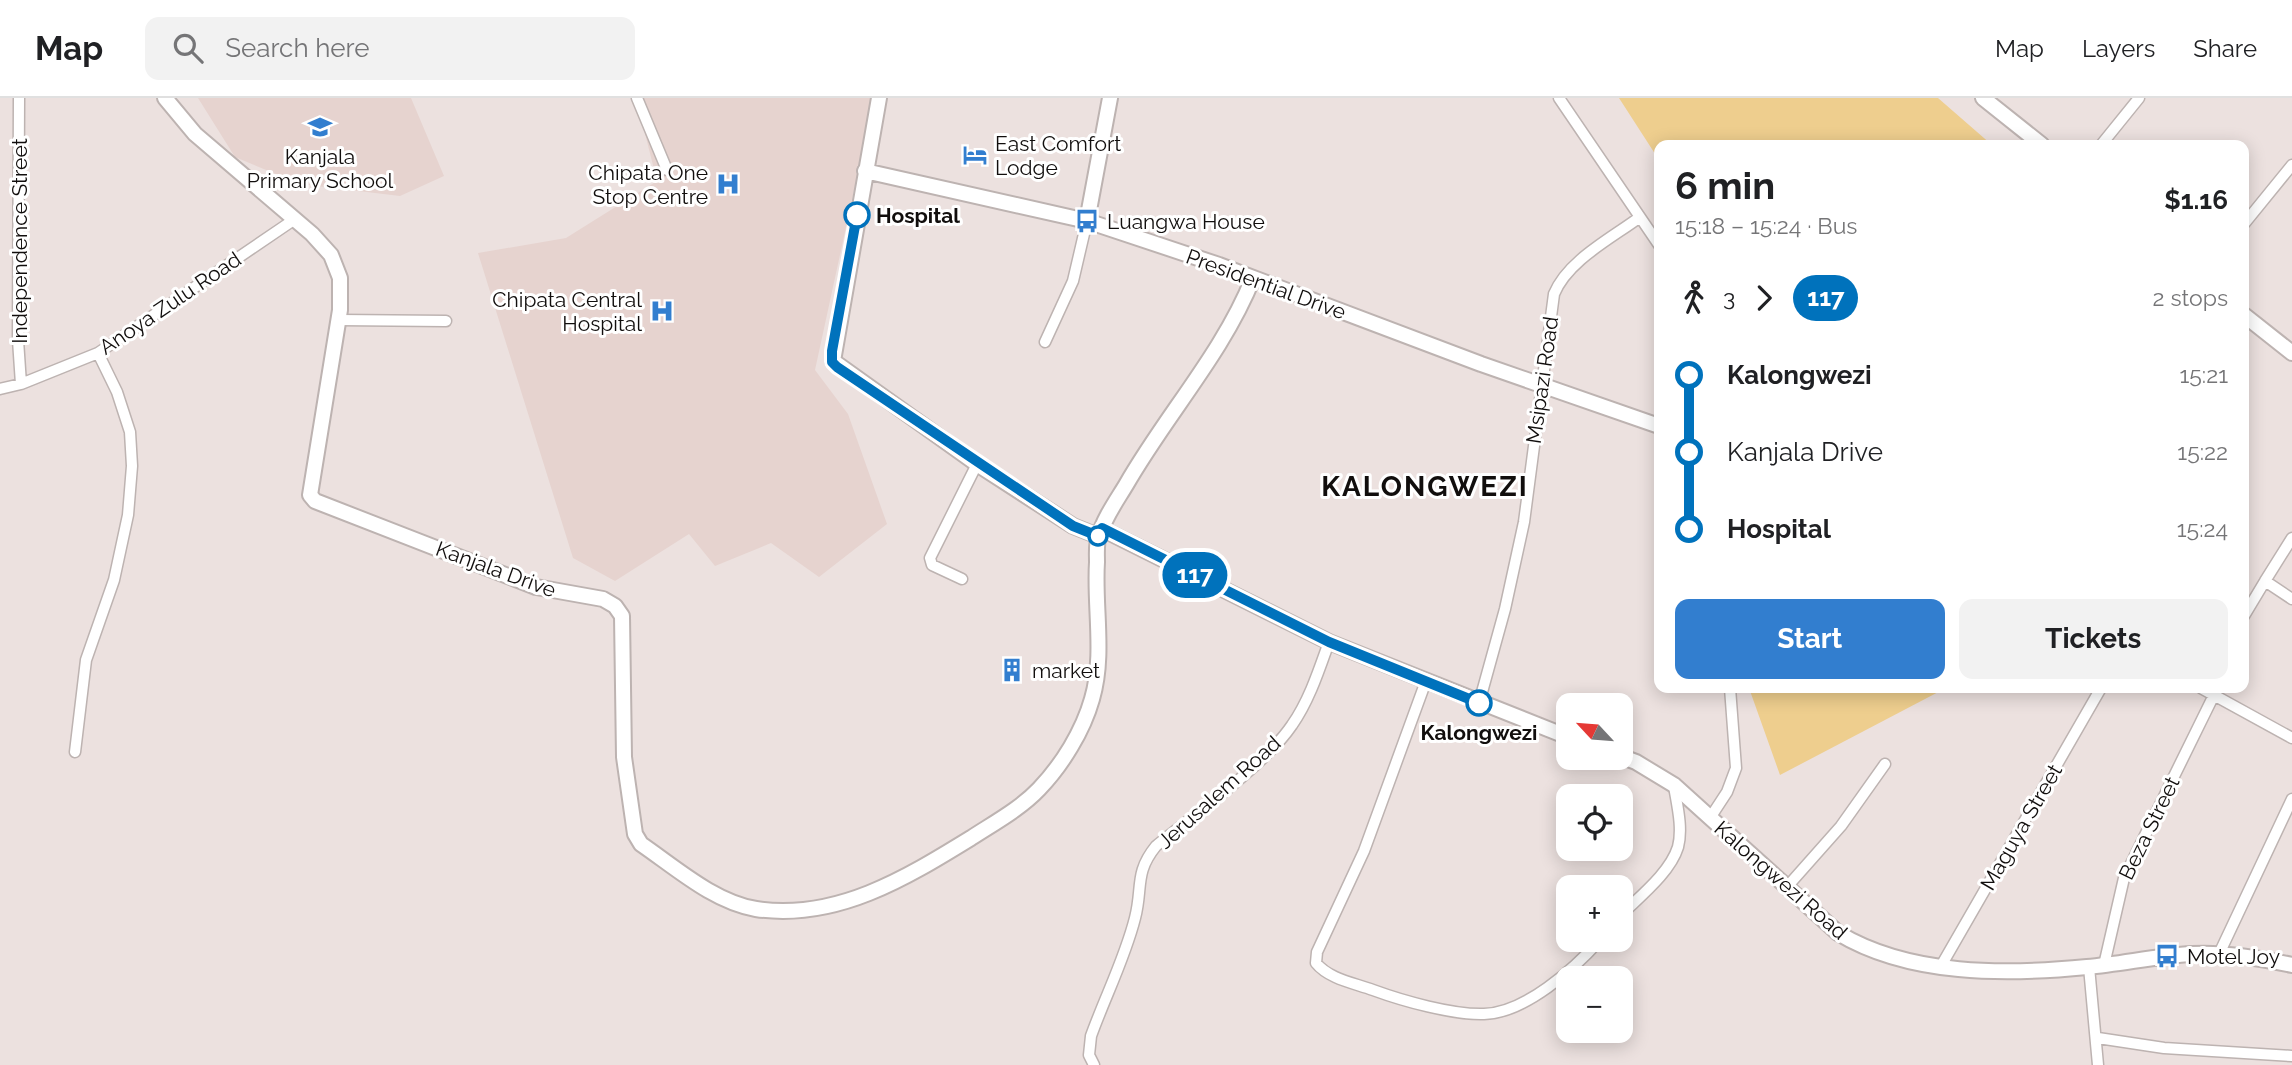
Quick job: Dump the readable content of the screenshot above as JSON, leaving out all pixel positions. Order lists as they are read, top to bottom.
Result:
{
  "streets": {
    "street": [
      "Independence Street",
      "Presidential Drive",
      "Anoya Zulu Road",
      "Msipazi Road",
      "Kanjala Drive",
      "Jerusalem Road",
      "Maguya Street",
      "Beza Street",
      "Kalongwezi Road"
    ]
  },
  "crossings": [
    ["Independence Street", "Anoya Zulu Road"],
    ["Presidential Drive", "Msipazi Road"],
    ["Presidential Drive", "Kanjala Drive"],
    ["Anoya Zulu Road", "Kanjala Drive"],
    ["Maguya Street", "Kalongwezi Road"],
    ["Beza Street", "Kalongwezi Road"]
  ],
  "districts": ["KALONGWEZI"],
  "places": {
    "school or university": ["Kanjala Primary School"],
    "hotel": ["East Comfort Lodge"],
    "hospital": ["Chipata One Stop Centre", "Chipata Central Hospital"],
    "other": ["Hospital", "Kalongwezi"],
    "bus stop": ["Luangwa House", "Motel Joy"],
    "building": ["market"]
  },
  "lines": ["bus line 117"],
  "north": "top left",
  "page": {
    "header": "Map",
    "search": "Search here",
    "nav": ["Map", "Layers", "Share"],
    "on_map": "117",
    "heading": ["6 min", "15:18 – 15:24 · Bus", "$1.16"],
    "legs": ["3", "117", "2 stops"],
    "list": [
      {
        "name": "Kalongwezi",
        "value": "15:21"
      },
      {
        "name": "Kanjala Drive",
        "value": "15:22"
      },
      {
        "name": "Hospital",
        "value": "15:24"
      }
    ],
    "buttons": ["Start", "Tickets"],
    "map_buttons": ["+", "−"]
  }
}
